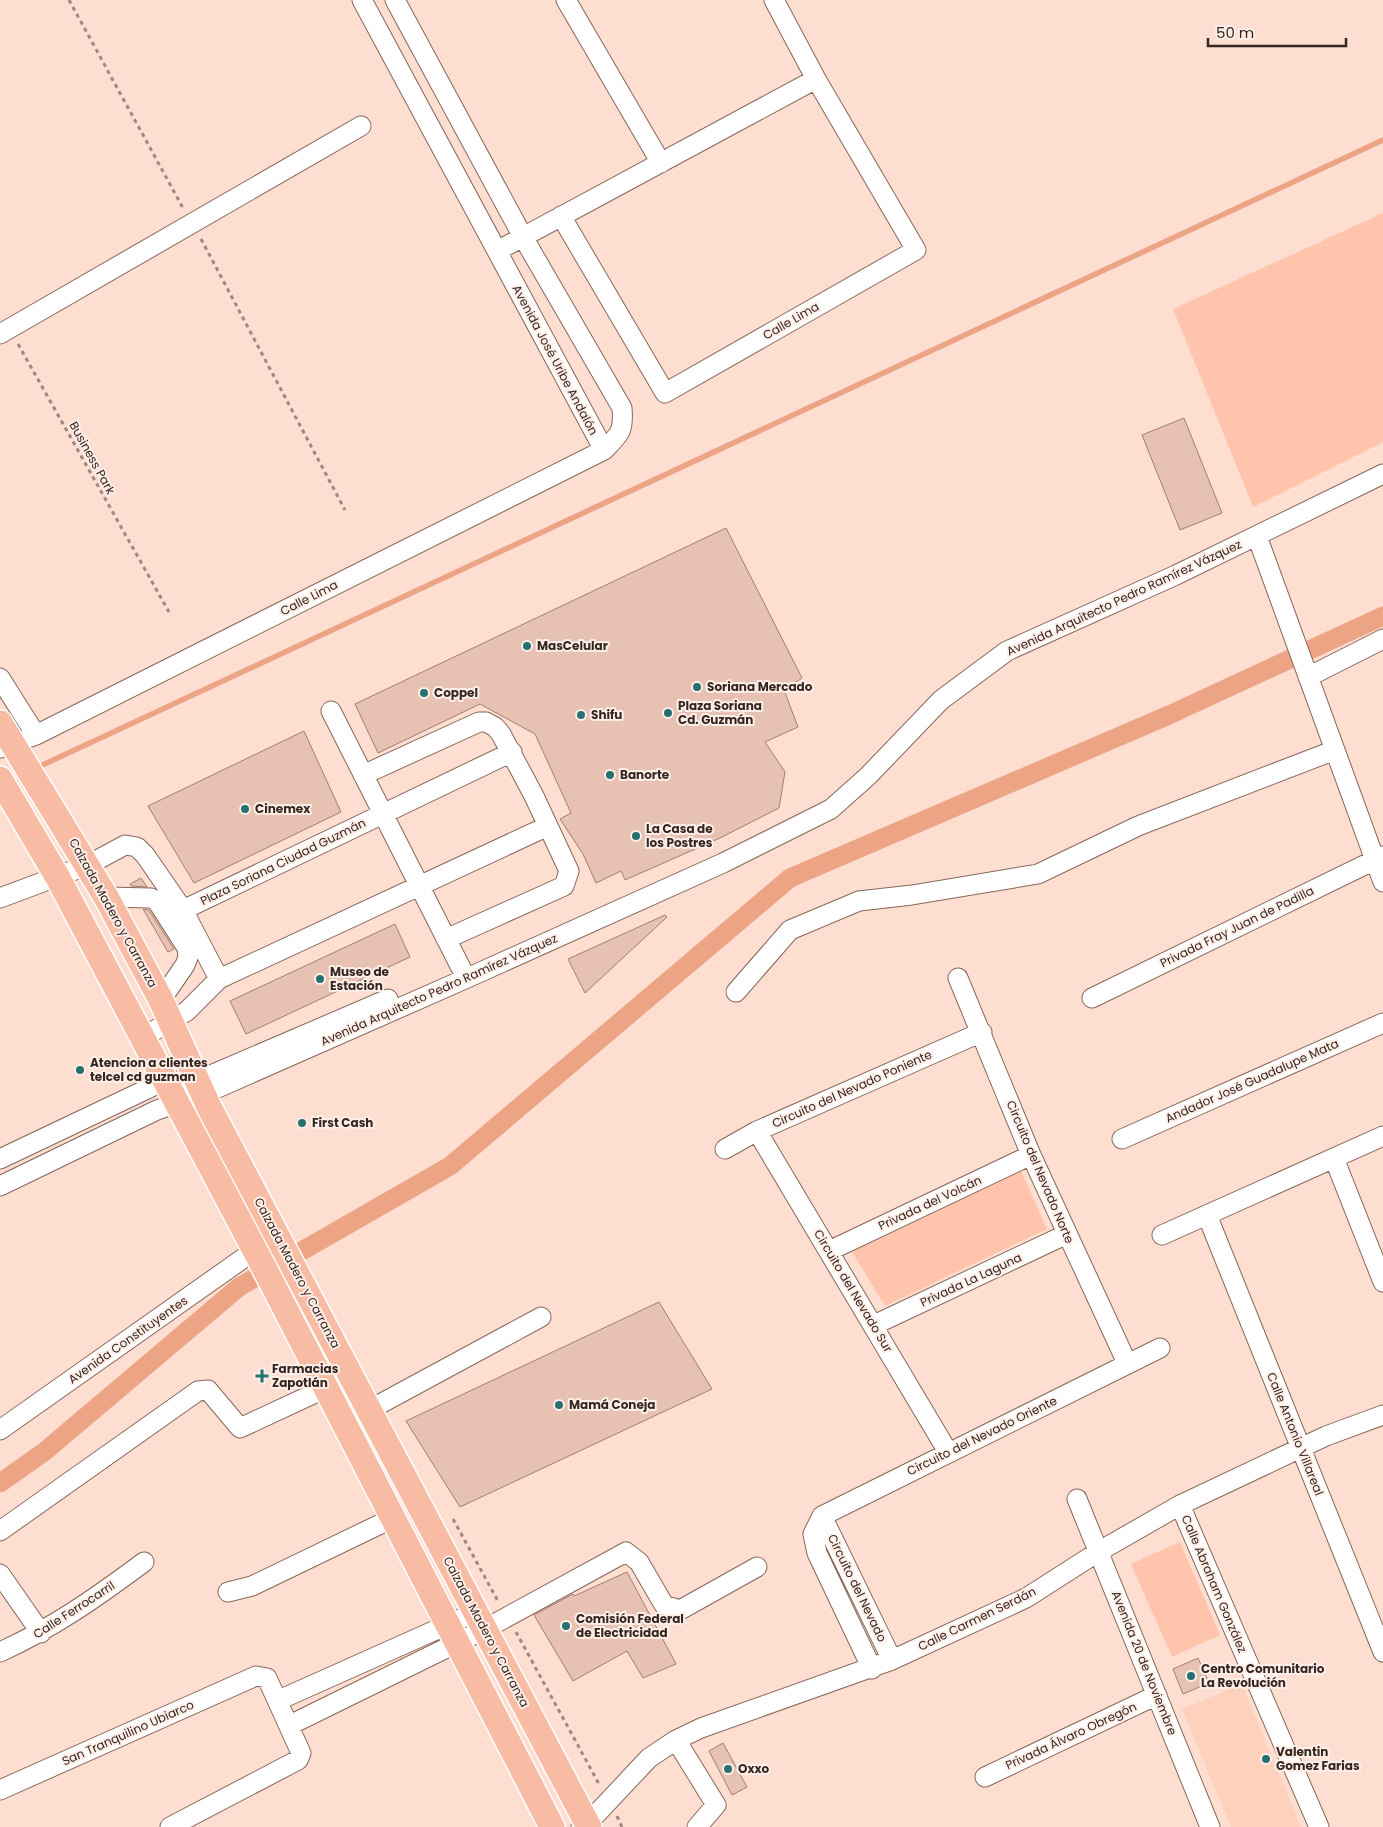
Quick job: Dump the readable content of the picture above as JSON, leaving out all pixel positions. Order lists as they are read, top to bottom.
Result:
{
  "streets": {
    "main road": ["Calzada Madero y Carranza"],
    "street": [
      "Calle Lima",
      "Avenida José Uribe Andalón",
      "Avenida Arquitecto Pedro Ramírez Vázquez",
      "Plaza Soriana Ciudad Guzmán",
      "Privada Fray Juan de Padilla",
      "Andador José Guadalupe Mata",
      "Circuito del Nevado Poniente",
      "Circuito del Nevado Norte",
      "Privada del Volcán",
      "Privada La Laguna",
      "Circuito del Nevado Sur",
      "Avenida Constituyentes",
      "Calle Antonio Villareal",
      "Circuito del Nevado Oriente",
      "Calle Abraham González",
      "Circuito del Nevado",
      "Calle Ferrocarril",
      "Calle Carmen Serdán",
      "Avenida 20 de Noviembre",
      "San Tranquilino Ubiarco",
      "Privada Álvaro Obregón"
    ],
    "path": ["Business Park"]
  },
  "crossings": [
    ["Calle Lima", "Avenida José Uribe Andalón"],
    ["Calle Lima", "Calzada Madero y Carranza"],
    ["Avenida Arquitecto Pedro Ramírez Vázquez", "Calzada Madero y Carranza"],
    ["Calzada Madero y Carranza", "Calle Carmen Serdán"],
    ["Circuito del Nevado Poniente", "Circuito del Nevado Norte"],
    ["Circuito del Nevado Poniente", "Circuito del Nevado Sur"],
    ["Circuito del Nevado Norte", "Privada del Volcán"],
    ["Circuito del Nevado Norte", "Privada La Laguna"],
    ["Circuito del Nevado Norte", "Circuito del Nevado Oriente"],
    ["Privada del Volcán", "Circuito del Nevado Sur"],
    ["Privada La Laguna", "Circuito del Nevado Sur"],
    ["Circuito del Nevado Sur", "Circuito del Nevado Oriente"],
    ["Calle Antonio Villareal", "Calle Carmen Serdán"],
    ["Circuito del Nevado Oriente", "Circuito del Nevado"],
    ["Calle Abraham González", "Calle Carmen Serdán"],
    ["Circuito del Nevado", "Calle Carmen Serdán"],
    ["Calle Carmen Serdán", "Avenida 20 de Noviembre"],
    ["Avenida 20 de Noviembre", "Privada Álvaro Obregón"]
  ],
  "places": {
    "other": [
      "MasCelular",
      "Soriana Mercado",
      "Coppel",
      "Plaza Soriana Cd. Guzmán",
      "Shifu",
      "Banorte",
      "Cinemex",
      "La Casa de los Postres",
      "Museo de Estación",
      "Atencion a clientes telcel cd guzman",
      "First Cash",
      "Mamá Coneja",
      "Comisión Federal de Electricidad",
      "Centro Comunitario La Revolución",
      "Valentin Gomez Farias",
      "Oxxo"
    ],
    "health": ["Farmacias Zapotlán"]
  },
  "scale_bar": "50 m"
}
